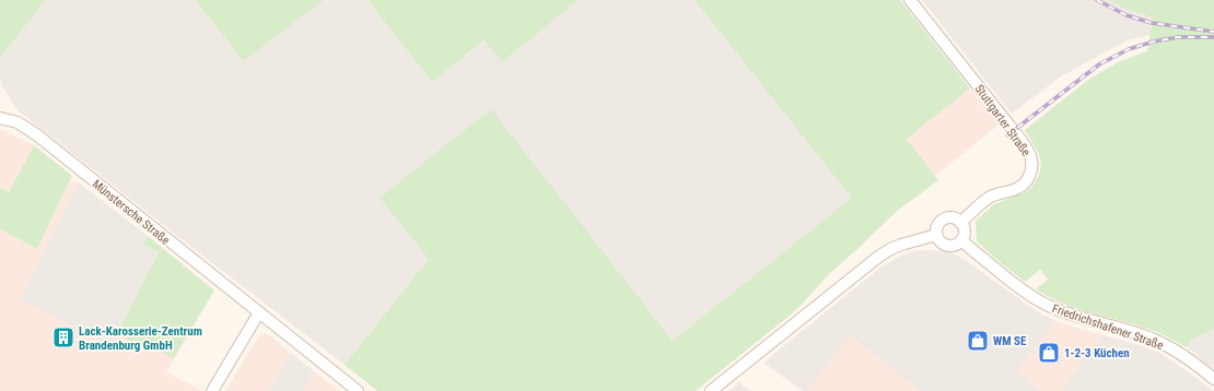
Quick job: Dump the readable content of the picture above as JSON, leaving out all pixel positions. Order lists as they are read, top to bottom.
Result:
{
  "streets": {
    "street": ["Stuttgarter Straße", "Münstersche Straße", "Friedrichshafener Straße"]
  },
  "crossings": [
    ["Stuttgarter Straße", "Friedrichshafener Straße"]
  ],
  "places": {
    "building": ["Lack-Karosserie-Zentrum Brandenburg GmbH"],
    "shop": ["WM SE", "1-2-3 Küchen"]
  }
}
